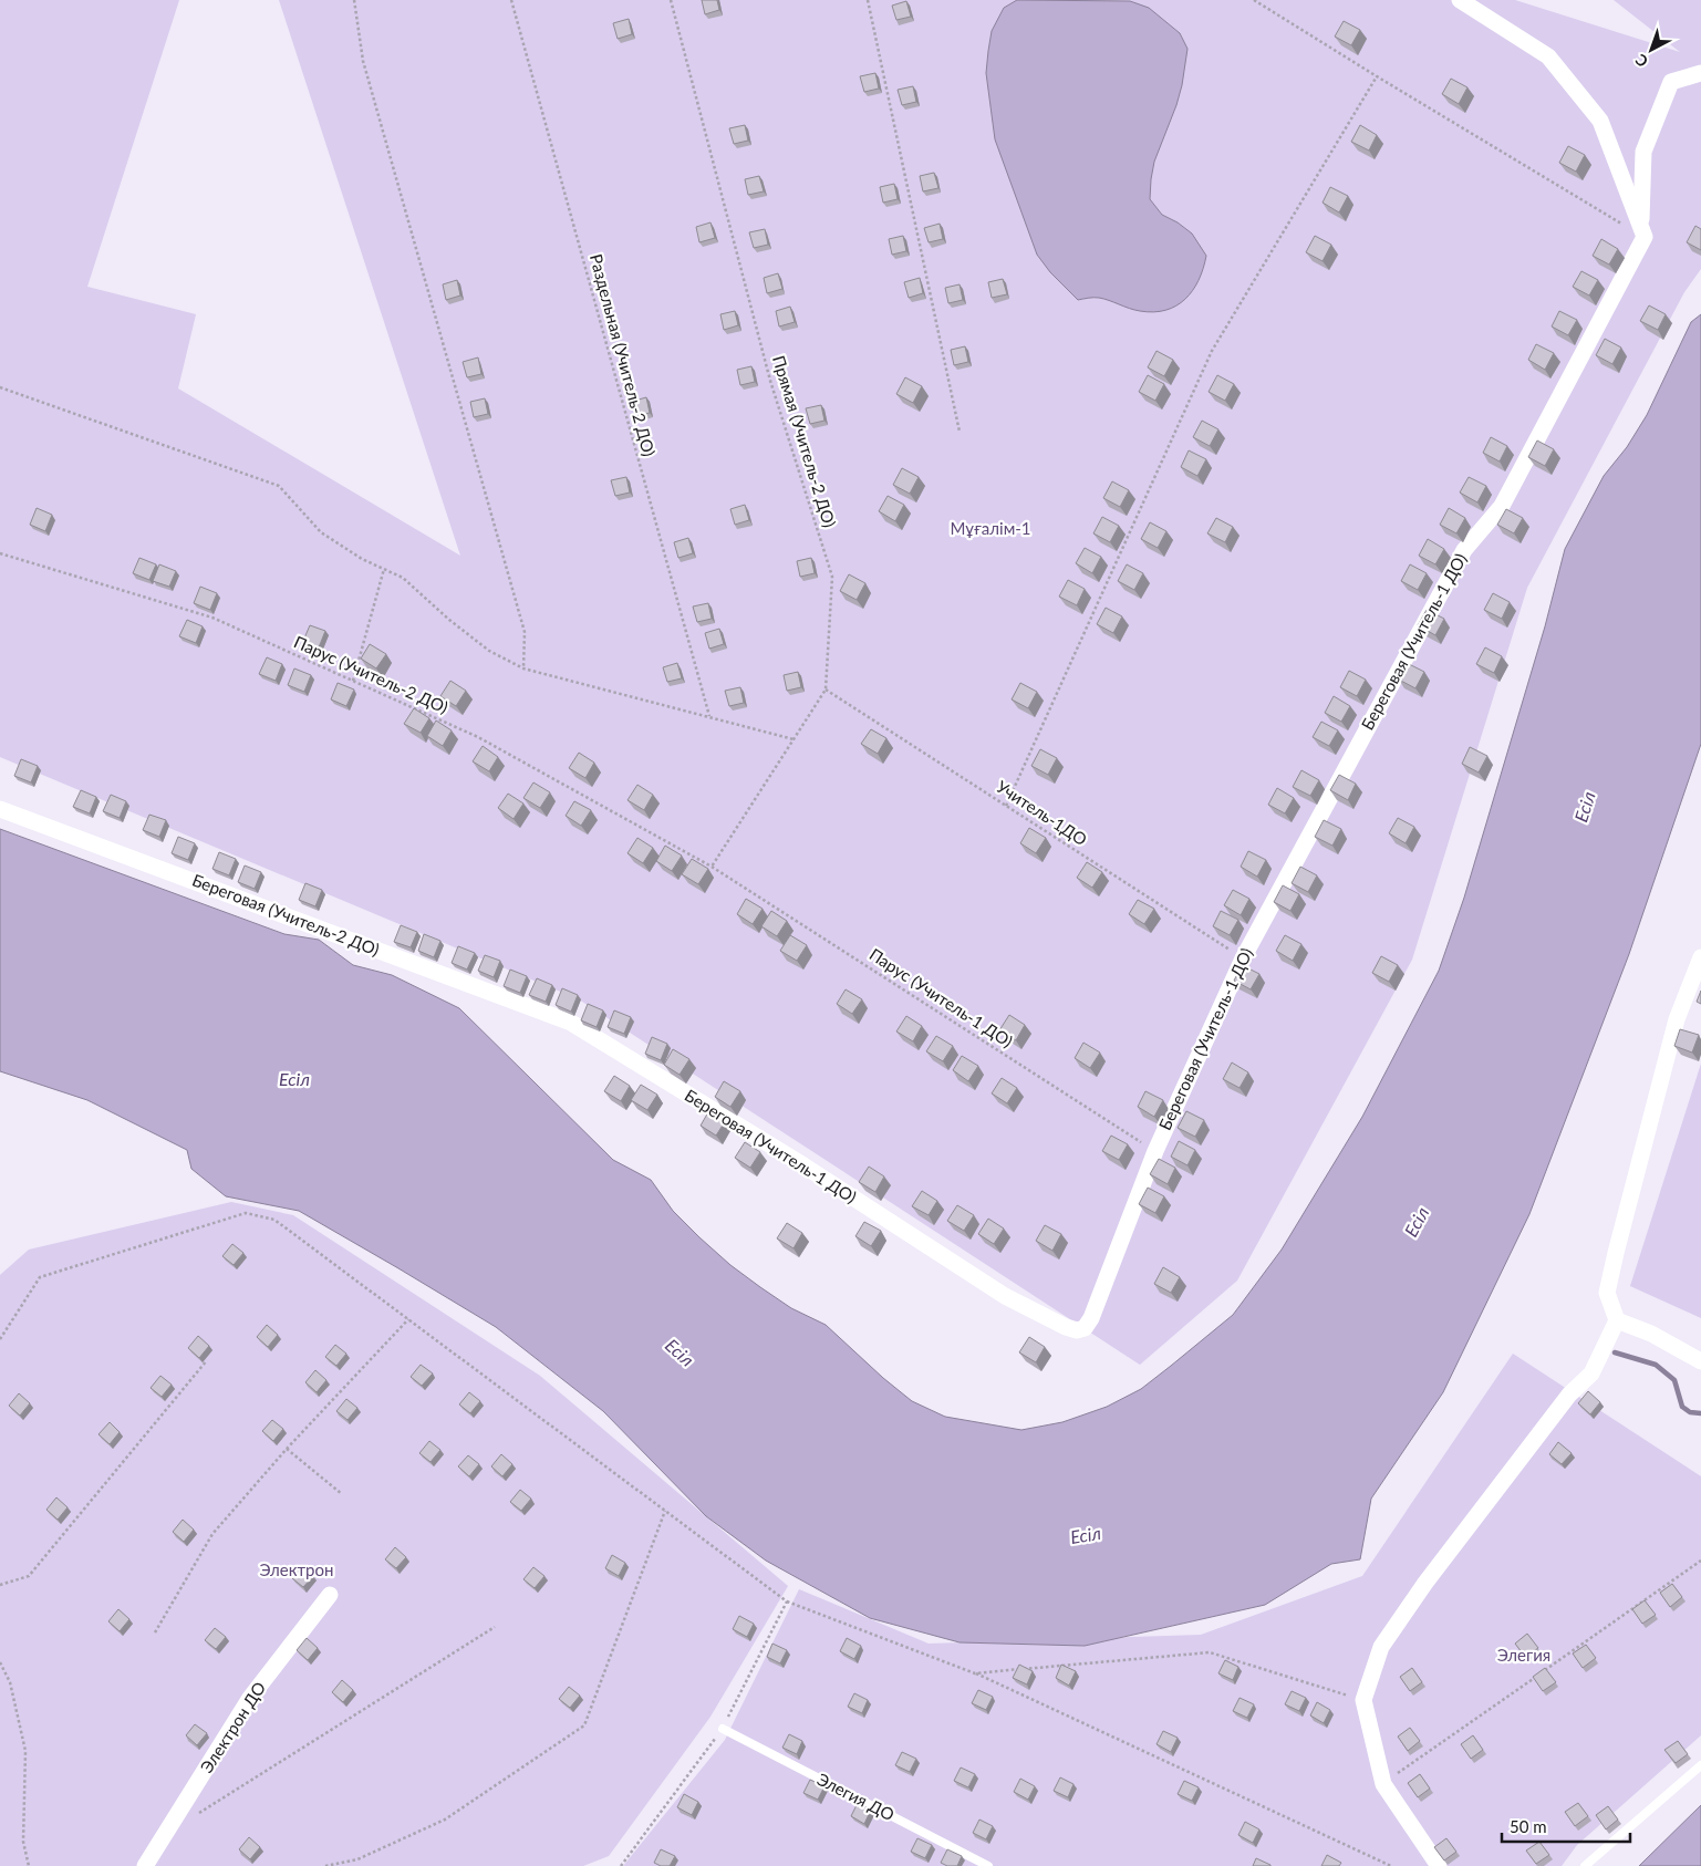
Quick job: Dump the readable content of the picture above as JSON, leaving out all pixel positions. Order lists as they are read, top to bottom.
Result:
{
  "streets": {
    "street": ["Береговая (Учитель-1 ДО)", "Береговая (Учитель-2 ДО)", "Электрон ДО"],
    "lane": ["Элегия ДО"],
    "path": [
      "Раздельная (Учитель-2 ДО)",
      "Прямая (Учитель-2 ДО)",
      "Парус (Учитель-2 ДО)",
      "Учитель-1ДО",
      "Парус (Учитель-1 ДО)"
    ]
  },
  "crossings": [
    ["Прямая (Учитель-2 ДО)", "Парус (Учитель-2 ДО)"],
    ["Прямая (Учитель-2 ДО)", "Учитель-1ДО"],
    ["Прямая (Учитель-2 ДО)", "Парус (Учитель-1 ДО)"],
    ["Береговая (Учитель-1 ДО)", "Учитель-1ДО"],
    ["Береговая (Учитель-1 ДО)", "Береговая (Учитель-2 ДО)"],
    ["Береговая (Учитель-1 ДО)", "Парус (Учитель-1 ДО)"],
    ["Парус (Учитель-2 ДО)", "Парус (Учитель-1 ДО)"]
  ],
  "water": ["Есіл"],
  "parks": ["Мұғалім-1", "Электрон", "Элегия"],
  "scale_bar": "50 m",
  "north": "bottom left"
}
